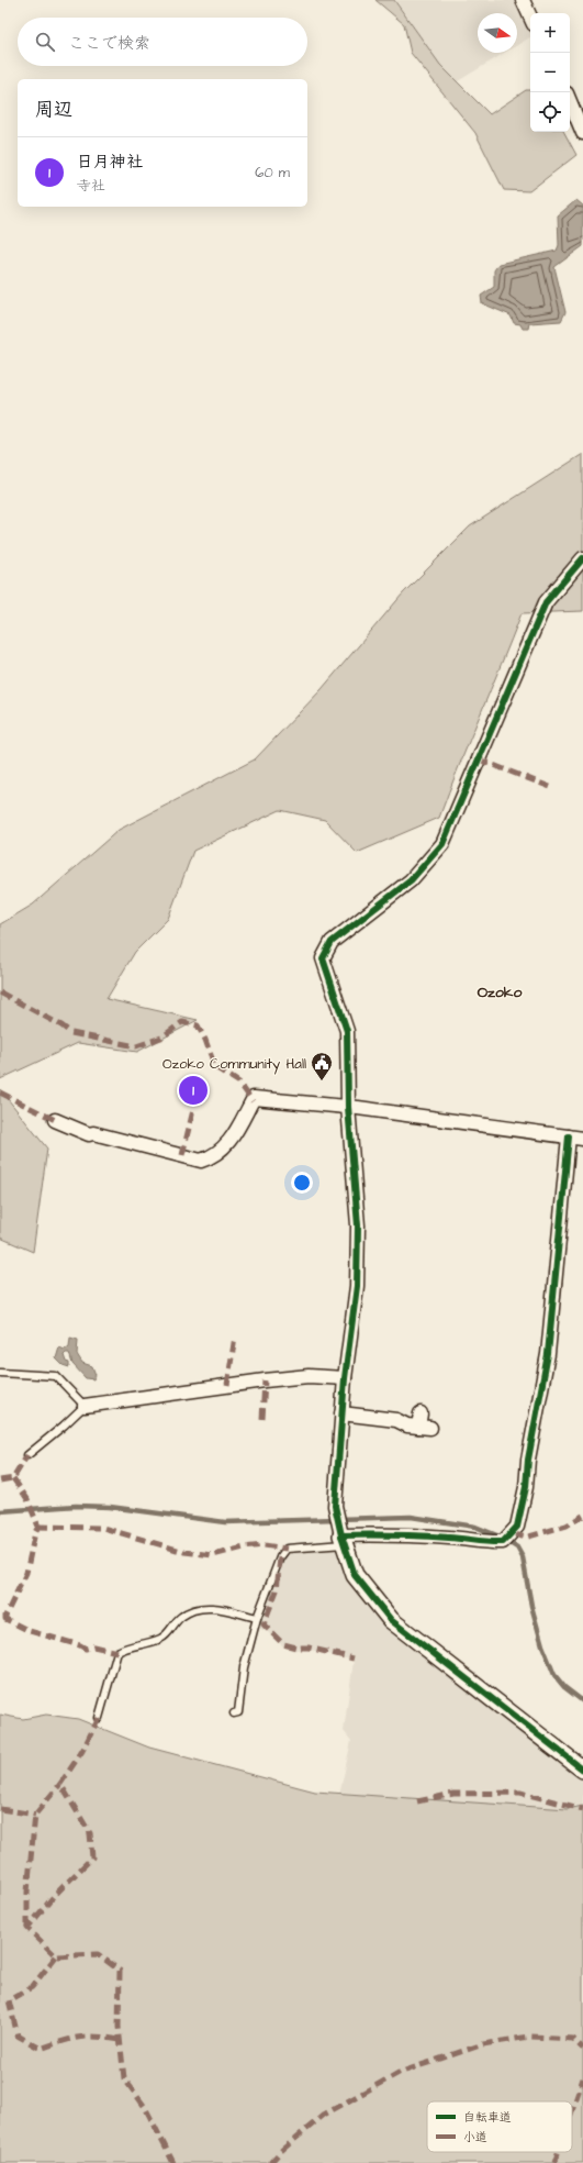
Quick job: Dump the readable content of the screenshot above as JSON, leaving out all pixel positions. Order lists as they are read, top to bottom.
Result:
{
  "districts": ["Ozoko"],
  "places": {
    "public building": ["Ozoko Community Hall"]
  },
  "legend": ["自転車道", "小道"],
  "north": "right",
  "page": {
    "map_buttons": ["+", "−"],
    "search": "ここで検索",
    "heading": "周辺",
    "list": [
      {
        "mark": "1",
        "name": "日月神社",
        "note": "寺社",
        "value": "60 m"
      }
    ],
    "pins": "1"
  }
}
